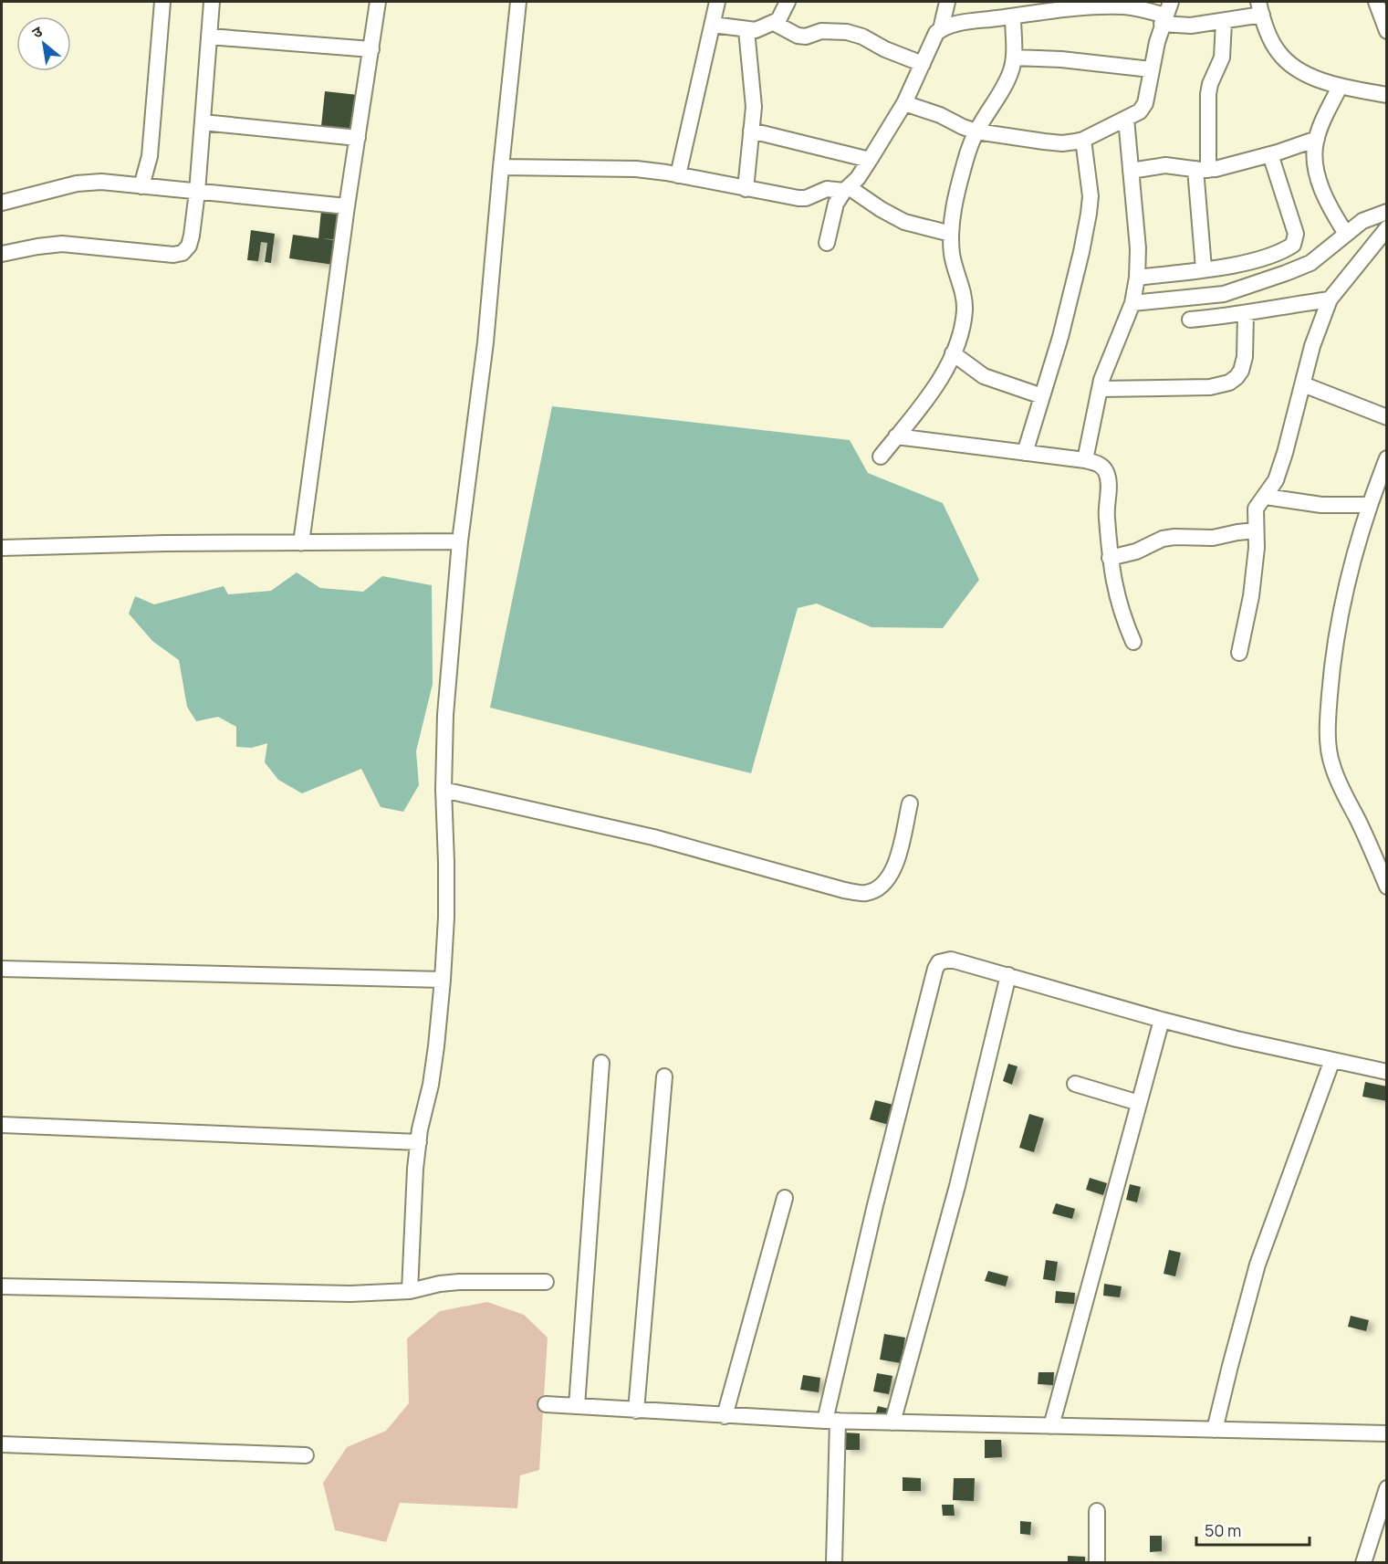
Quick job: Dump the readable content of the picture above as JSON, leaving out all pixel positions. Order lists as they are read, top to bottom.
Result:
{
  "scale_bar": "50 m",
  "north": "top left"
}
